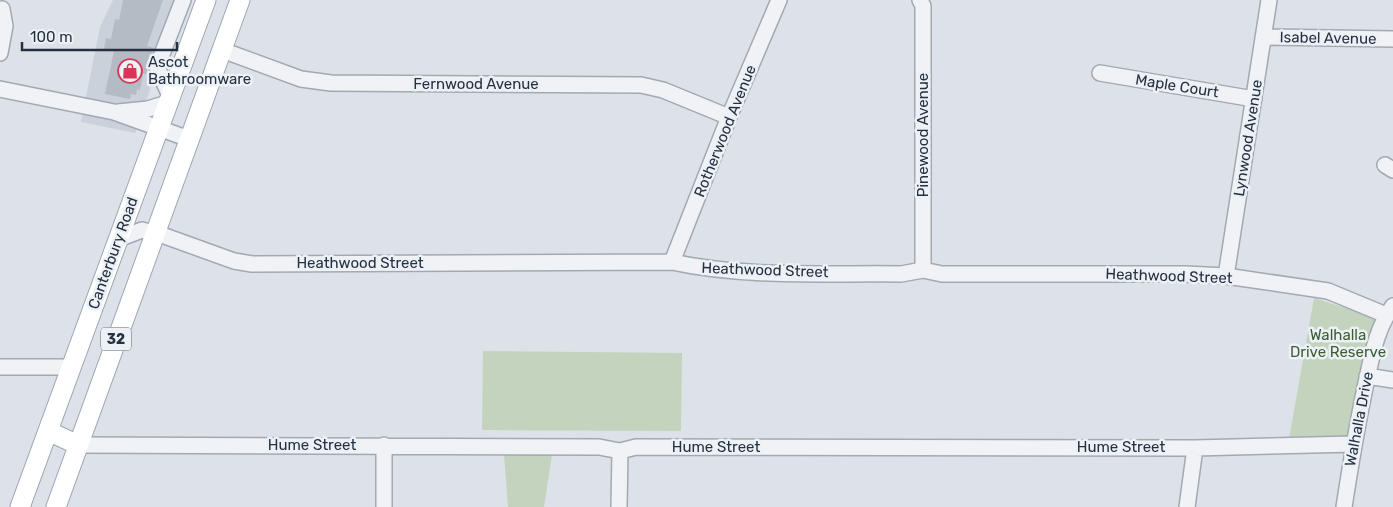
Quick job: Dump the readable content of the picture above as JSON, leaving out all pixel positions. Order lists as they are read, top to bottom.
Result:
{
  "streets": {
    "main road": ["Canterbury Road", "32"],
    "street": [
      "Isabel Avenue",
      "Fernwood Avenue",
      "Maple Court",
      "Rotherwood Avenue",
      "Pinewood Avenue",
      "Lynwood Avenue",
      "Heathwood Street",
      "Walhalla Drive",
      "Hume Street"
    ]
  },
  "crossings": [
    ["Isabel Avenue", "Lynwood Avenue"],
    ["Fernwood Avenue", "Rotherwood Avenue"],
    ["Fernwood Avenue", "32"],
    ["Maple Court", "Lynwood Avenue"],
    ["Rotherwood Avenue", "Heathwood Street"],
    ["Pinewood Avenue", "Heathwood Street"],
    ["Lynwood Avenue", "Heathwood Street"],
    ["Heathwood Street", "32"],
    ["Heathwood Street", "Walhalla Drive"],
    ["32", "Hume Street"],
    ["Walhalla Drive", "Hume Street"]
  ],
  "parks": ["Walhalla Drive Reserve"],
  "places": {
    "shop": ["Ascot Bathroomware"]
  },
  "scale_bar": "100 m"
}
